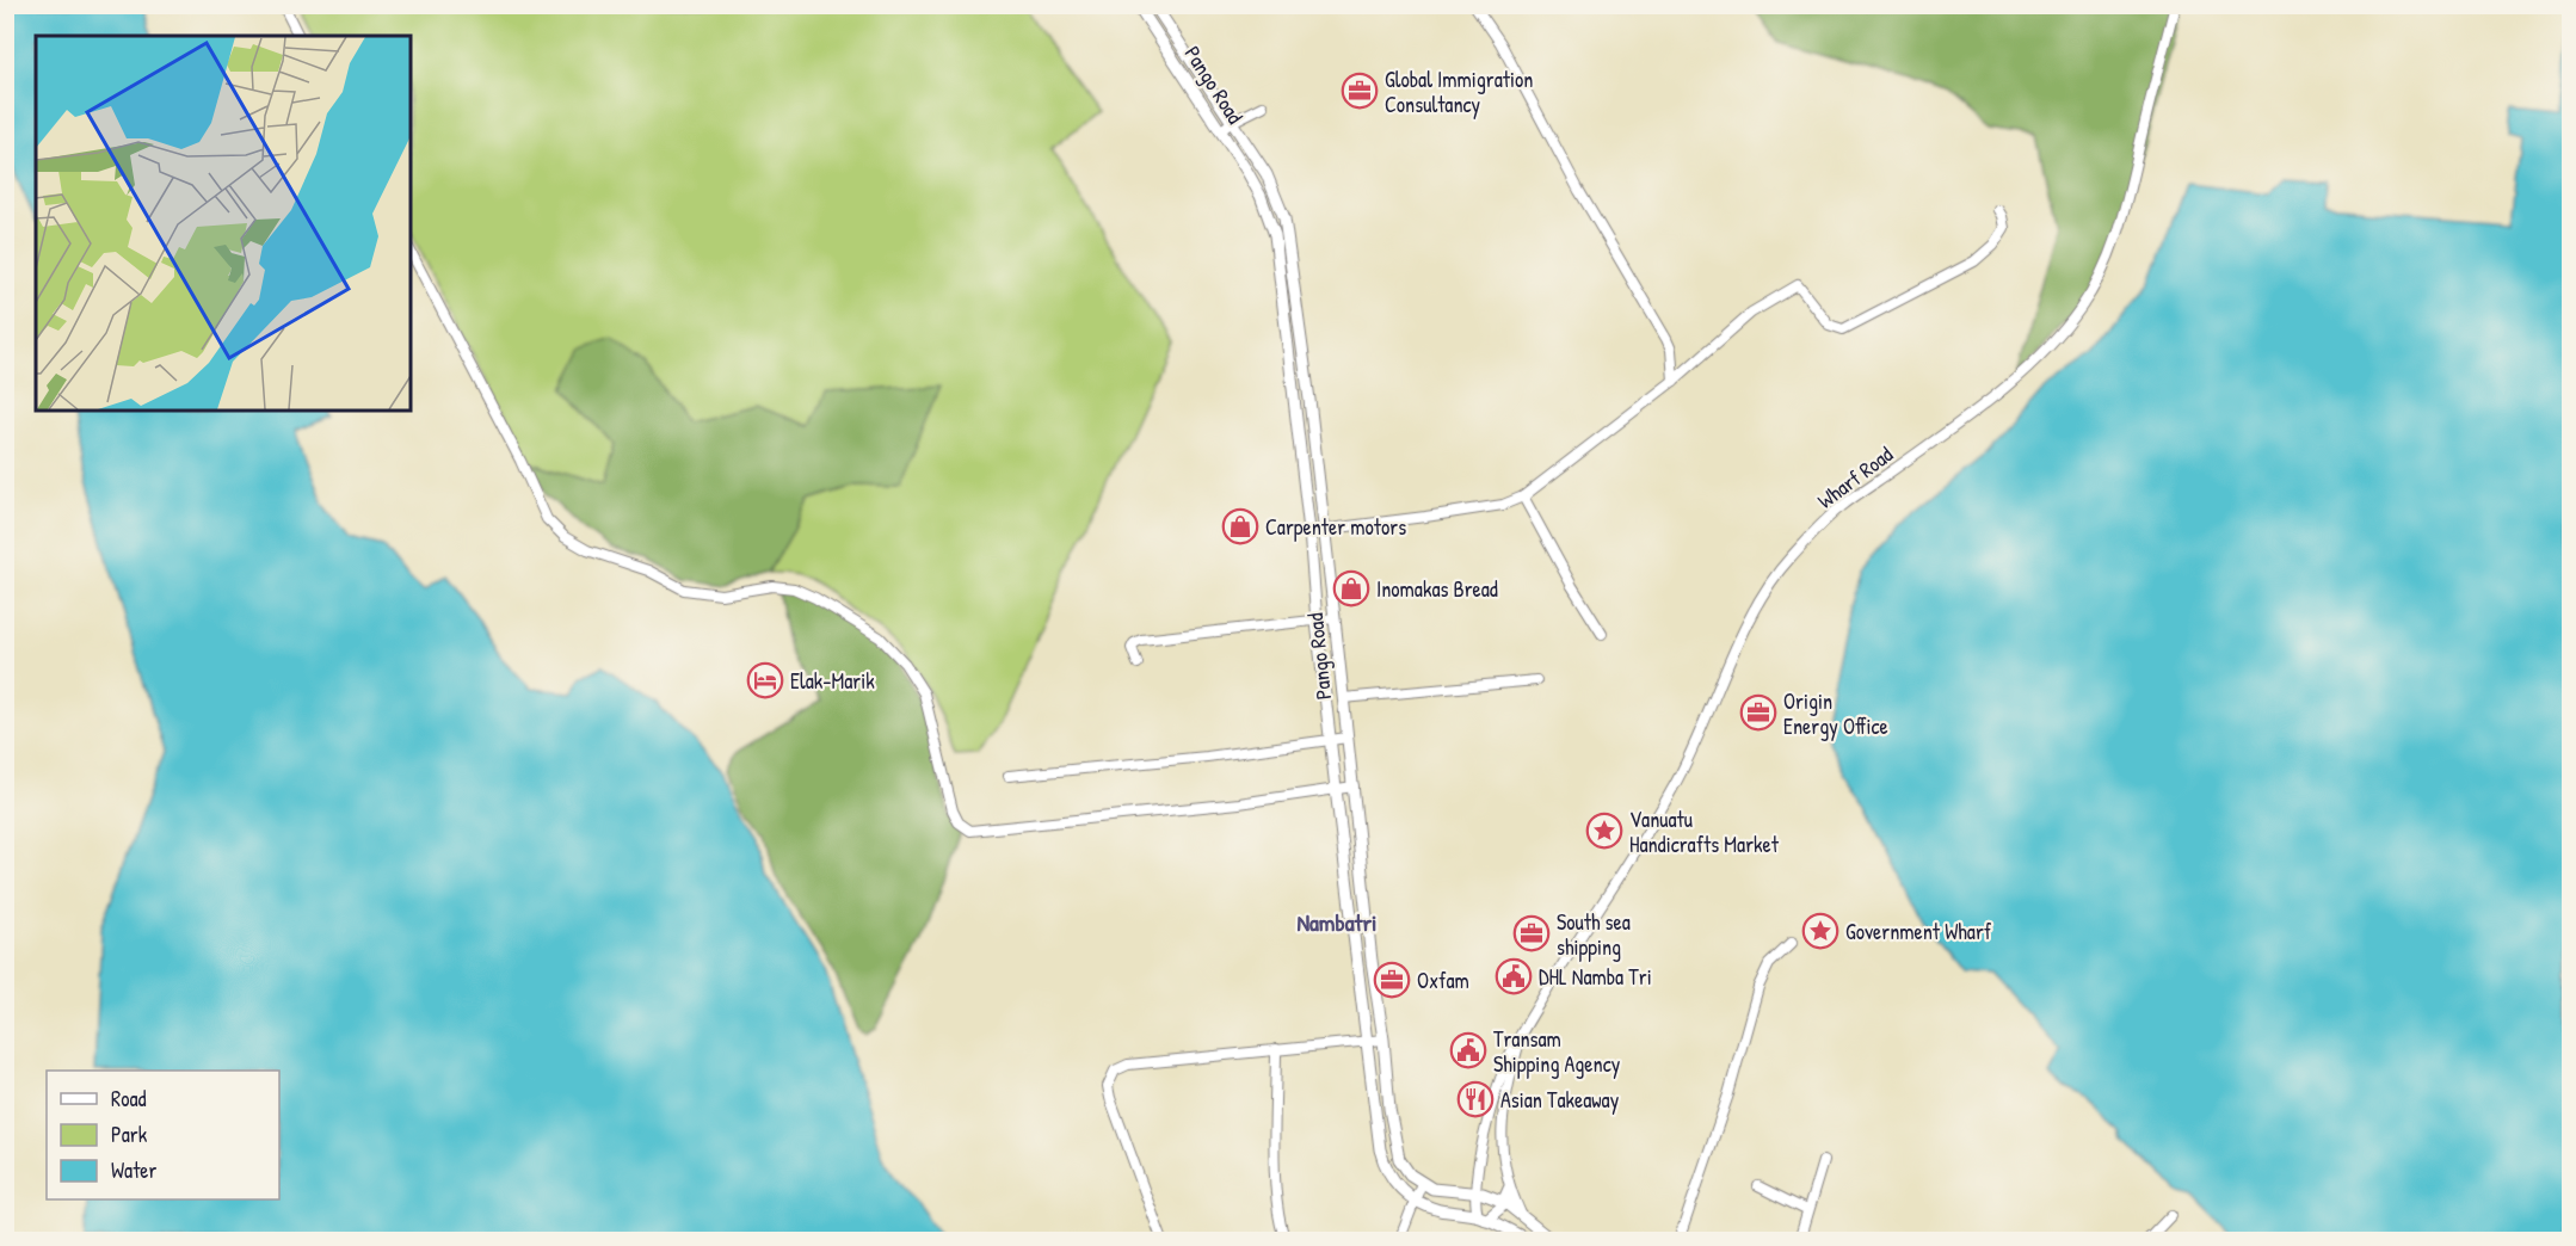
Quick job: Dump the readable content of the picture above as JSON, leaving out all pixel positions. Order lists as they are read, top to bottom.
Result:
{
  "streets": {
    "street": ["Pango Road", "Wharf Road"]
  },
  "crossings": [
    ["Pango Road", "Wharf Road"]
  ],
  "districts": ["Nambatri"],
  "places": {
    "office": [
      "Global Immigration Consultancy",
      "Origin Energy Office",
      "South sea shipping",
      "Oxfam"
    ],
    "shop": ["Carpenter motors", "Inomakas Bread"],
    "hotel": ["Elak-Marik"],
    "place": ["Vanuatu Handicrafts Market", "Government Wharf"],
    "public building": ["DHL Namba Tri", "Transam Shipping Agency"],
    "restaurant": ["Asian Takeaway"]
  },
  "legend": ["Road", "Park", "Water"]
}
